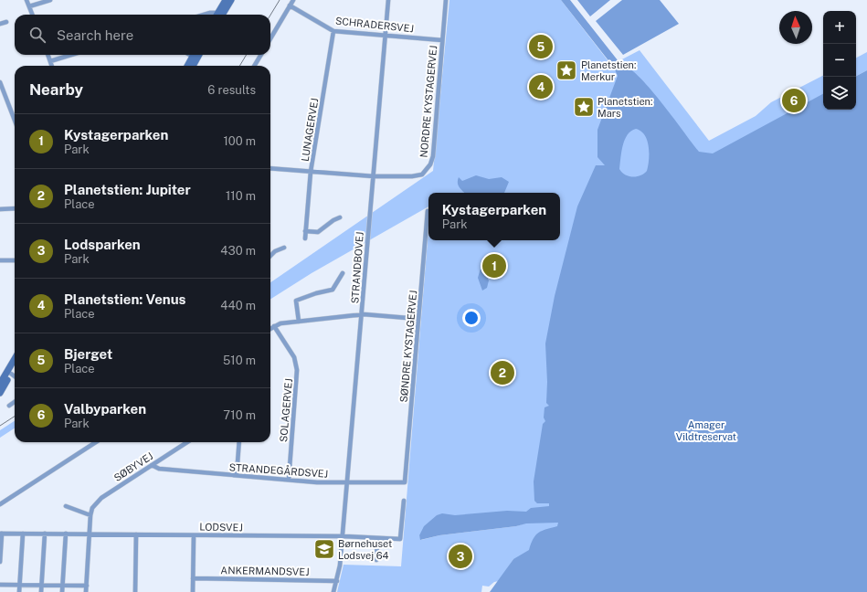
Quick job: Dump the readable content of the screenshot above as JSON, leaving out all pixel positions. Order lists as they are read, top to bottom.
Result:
{
  "streets": {
    "street": [
      "SCHRADERSVEJ",
      "NORDRE KYSTAGERVEJ",
      "LUNAGERVEJ",
      "STRANDBOVEJ",
      "SØNDRE KYSTAGERVEJ",
      "SOLAGERVEJ",
      "SØBYVEJ",
      "STRANDEGÅRDSVEJ",
      "LODSVEJ",
      "ANKERMANDSVEJ"
    ]
  },
  "crossings": [
    ["SCHRADERSVEJ", "NORDRE KYSTAGERVEJ"],
    ["SCHRADERSVEJ", "LUNAGERVEJ"],
    ["SCHRADERSVEJ", "STRANDBOVEJ"],
    ["NORDRE KYSTAGERVEJ", "LUNAGERVEJ"],
    ["NORDRE KYSTAGERVEJ", "STRANDBOVEJ"],
    ["STRANDBOVEJ", "STRANDEGÅRDSVEJ"],
    ["STRANDBOVEJ", "LODSVEJ"],
    ["STRANDBOVEJ", "ANKERMANDSVEJ"],
    ["SØNDRE KYSTAGERVEJ", "STRANDEGÅRDSVEJ"],
    ["SOLAGERVEJ", "STRANDEGÅRDSVEJ"],
    ["SØBYVEJ", "STRANDEGÅRDSVEJ"],
    ["SØBYVEJ", "LODSVEJ"]
  ],
  "parks": ["Amager Vildtreservat"],
  "places": {
    "place": ["Planetstien: Merkur", "Planetstien: Mars"],
    "school or university": ["Børnehuset Lodsvej 64"]
  },
  "north": "top",
  "page": {
    "map_buttons": ["+", "−"],
    "search": "Search here",
    "pins": [
      "5",
      "4",
      "6",
      "1",
      "2",
      "3"
    ],
    "heading": ["Nearby", "6 results"],
    "list": [
      {
        "mark": "1",
        "name": "Kystagerparken",
        "note": "Park",
        "value": "100 m"
      },
      {
        "mark": "2",
        "name": "Planetstien: Jupiter",
        "note": "Place",
        "value": "110 m"
      },
      {
        "mark": "3",
        "name": "Lodsparken",
        "note": "Park",
        "value": "430 m"
      },
      {
        "mark": "4",
        "name": "Planetstien: Venus",
        "note": "Place",
        "value": "440 m"
      },
      {
        "mark": "5",
        "name": "Bjerget",
        "note": "Place",
        "value": "510 m"
      },
      {
        "mark": "6",
        "name": "Valbyparken",
        "note": "Park",
        "value": "710 m"
      }
    ],
    "popup": ["Kystagerparken", "Park"]
  }
}
